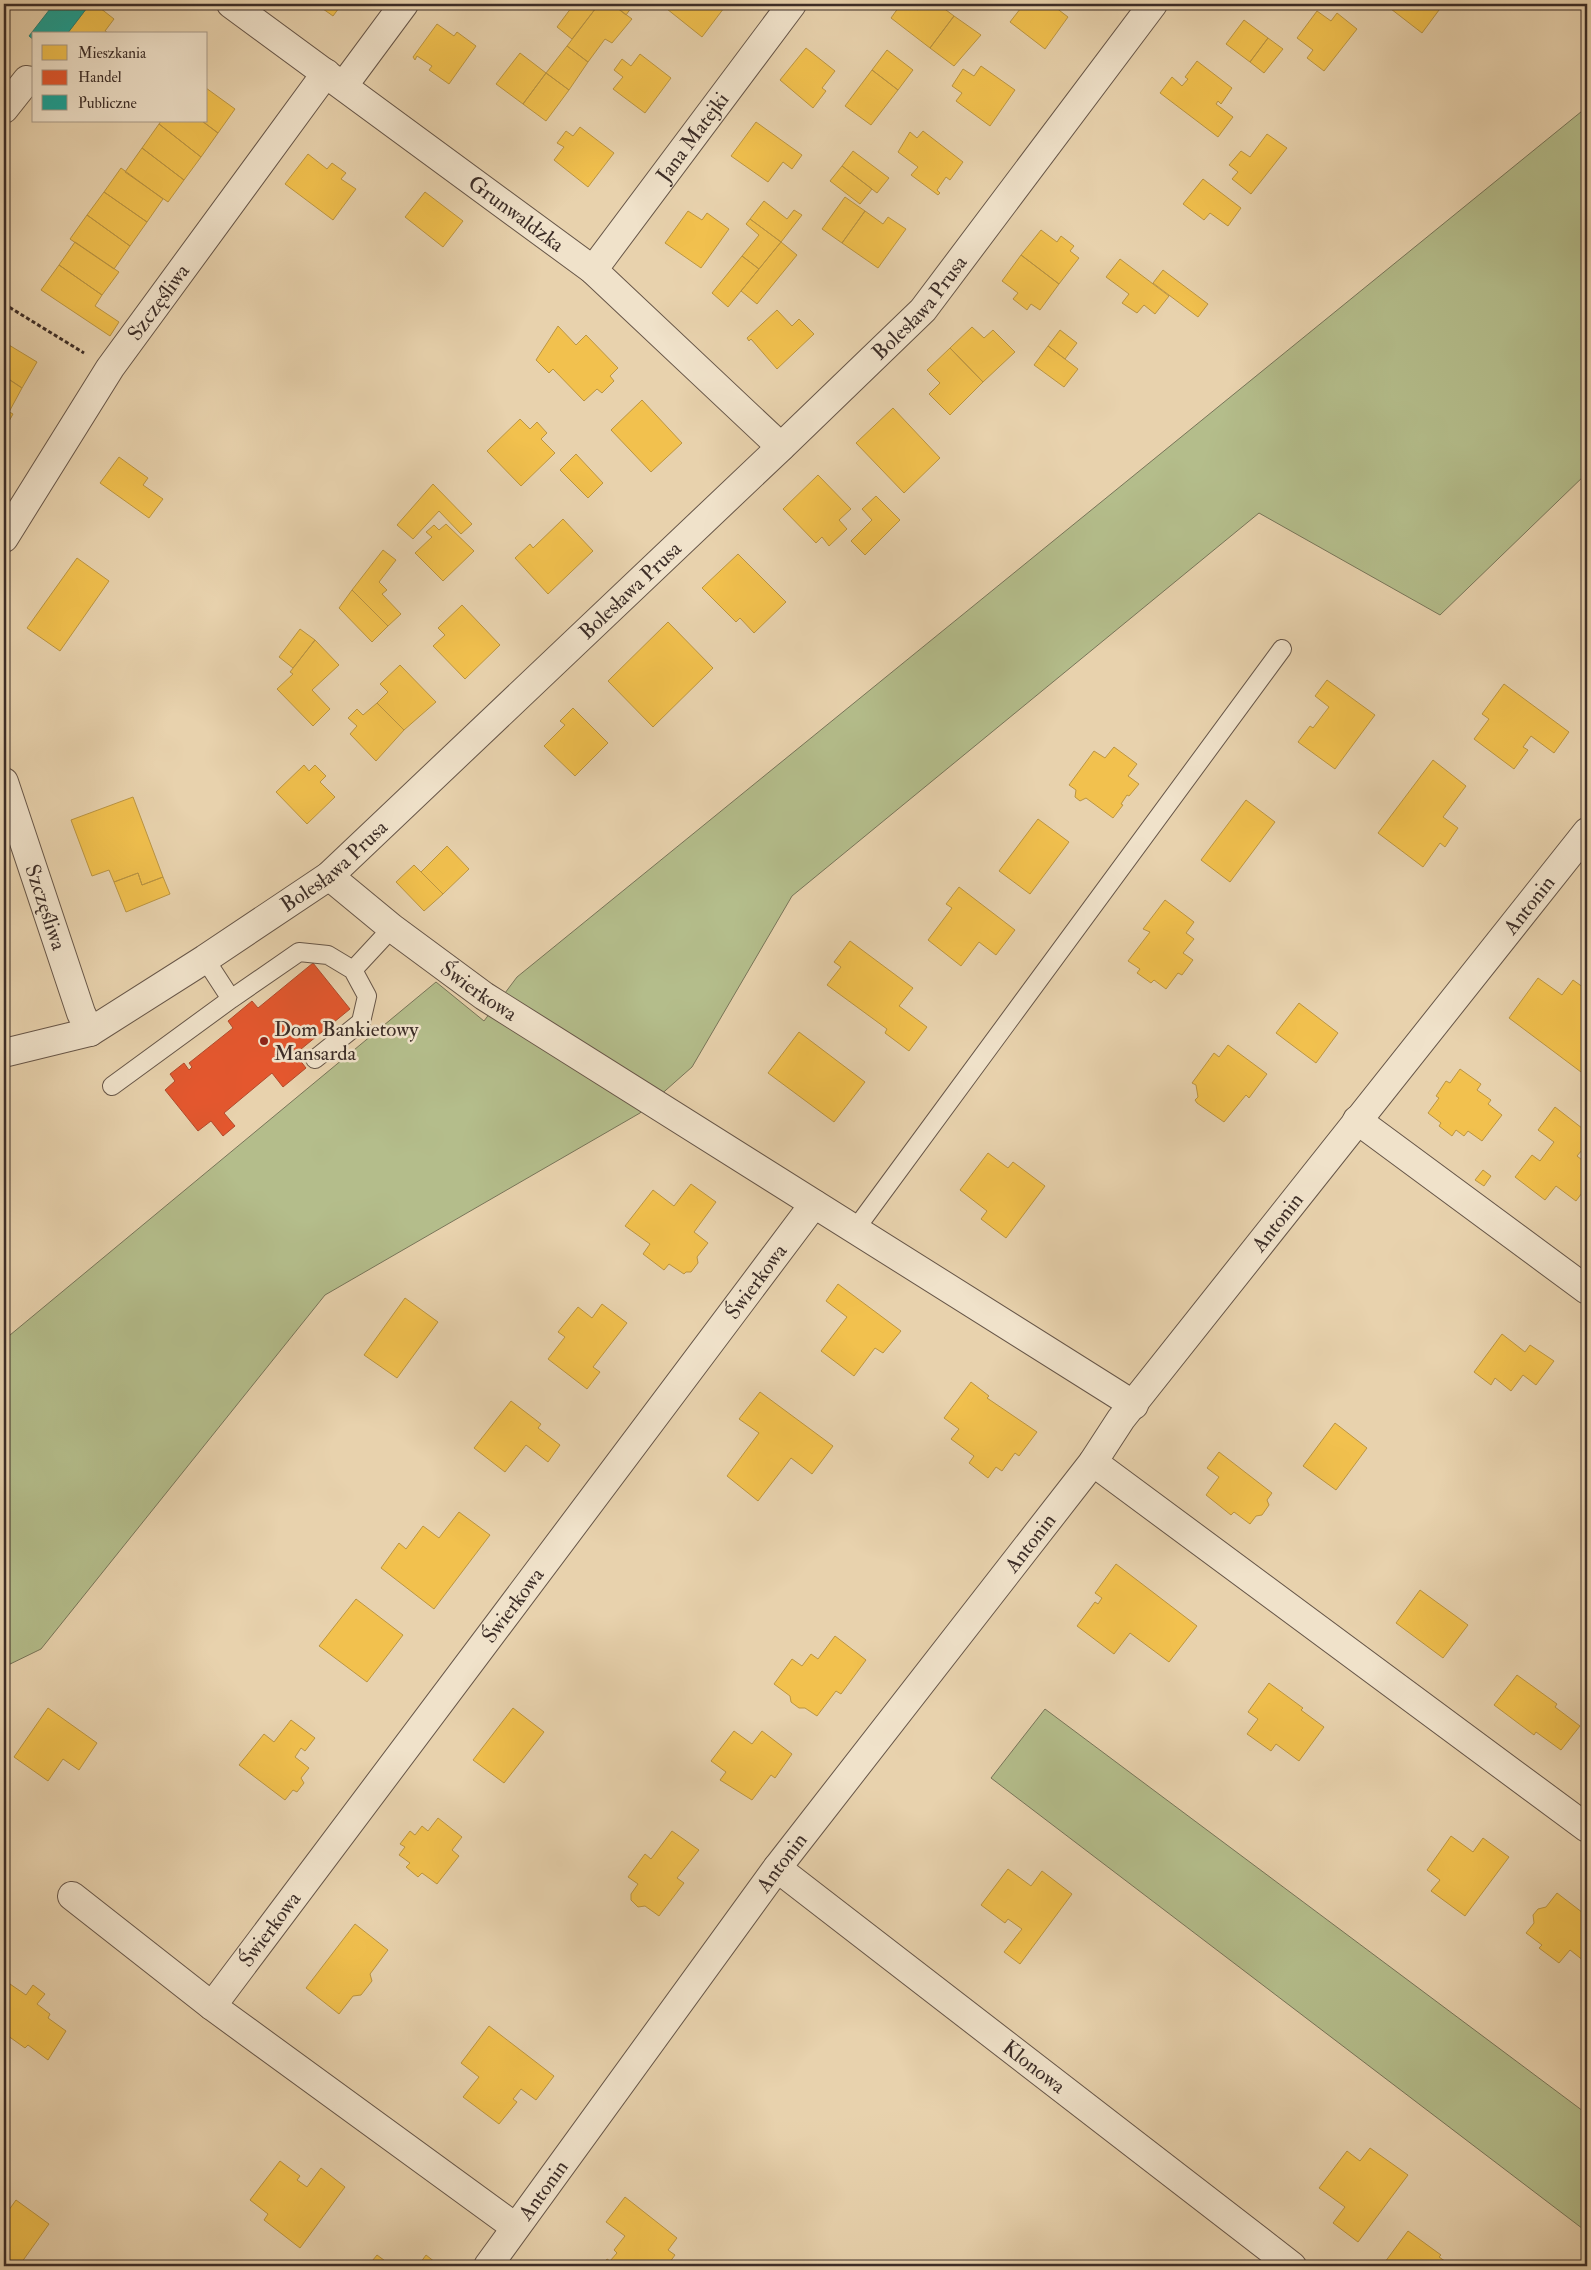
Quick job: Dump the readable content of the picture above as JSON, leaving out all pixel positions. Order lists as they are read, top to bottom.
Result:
{
  "streets": {
    "street": [
      "Jana Matejki",
      "Grunwaldzka",
      "Szczęśliwa",
      "Bolesława Prusa",
      "Antonin",
      "Świerkowa",
      "Klonowa"
    ]
  },
  "crossings": [
    ["Jana Matejki", "Grunwaldzka"],
    ["Grunwaldzka", "Szczęśliwa"],
    ["Grunwaldzka", "Bolesława Prusa"],
    ["Szczęśliwa", "Bolesława Prusa"],
    ["Bolesława Prusa", "Świerkowa"],
    ["Antonin", "Świerkowa"],
    ["Antonin", "Klonowa"]
  ],
  "places": ["Dom Bankietowy Mansarda"],
  "legend": ["Mieszkania", "Handel", "Publiczne"]
}
